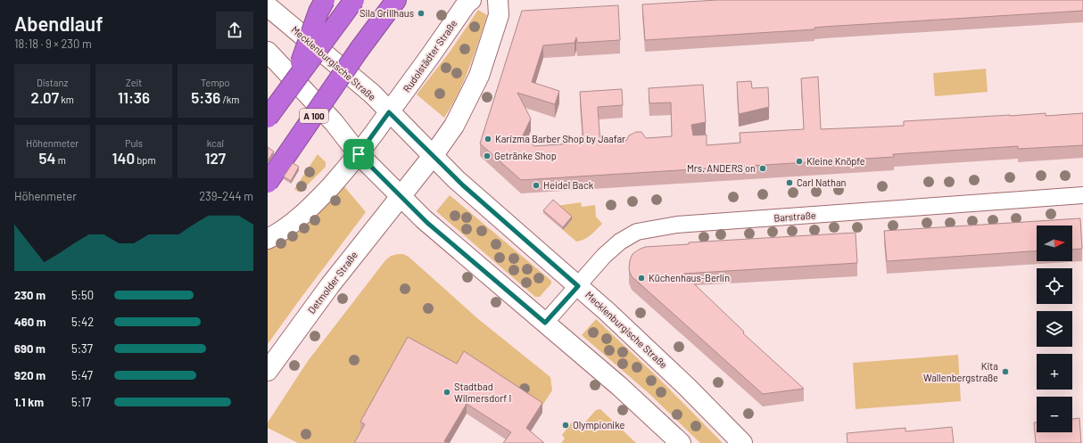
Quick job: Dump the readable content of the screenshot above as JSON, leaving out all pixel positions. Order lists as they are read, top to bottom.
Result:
{
  "streets": {
    "highway": ["A 100"],
    "main road": ["Rudolstädter Straße", "Mecklenburgische Straße", "Detmolder Straße"],
    "street": ["Barstraße"]
  },
  "crossings": [
    ["Rudolstädter Straße", "Mecklenburgische Straße"],
    ["Mecklenburgische Straße", "Barstraße"]
  ],
  "places": [
    "Sila Grillhaus",
    "Karizma Barber Shop by Jaafar",
    "Getränke Shop",
    "Kleine Knöpfe",
    "Mrs. ANDERS on",
    "Carl Nathan",
    "Heidel Back",
    "Küchenhaus-Berlin",
    "Kita Wallenbergstraße",
    "Stadtbad Wilmersdorf I",
    "Olympionike"
  ],
  "north": "right",
  "page": {
    "heading": ["Abendlauf", "18:18 · 9 × 230 m"],
    "stats": [
      ["Distanz", "2.07 km"],
      ["Zeit", "11:36"],
      ["Tempo", "5:36 /km"],
      ["Höhenmeter", "54 m"],
      ["Puls", "140 bpm"],
      ["kcal", "127"]
    ],
    "chart": ["Höhenmeter", "239–244 m"],
    "map_buttons": ["+", "−"],
    "list": [
      {
        "name": "230 m",
        "note": "5:50"
      },
      {
        "name": "460 m",
        "note": "5:42"
      },
      {
        "name": "690 m",
        "note": "5:37"
      },
      {
        "name": "920 m",
        "note": "5:47"
      },
      {
        "name": "1.1 km",
        "note": "5:17"
      }
    ]
  }
}
